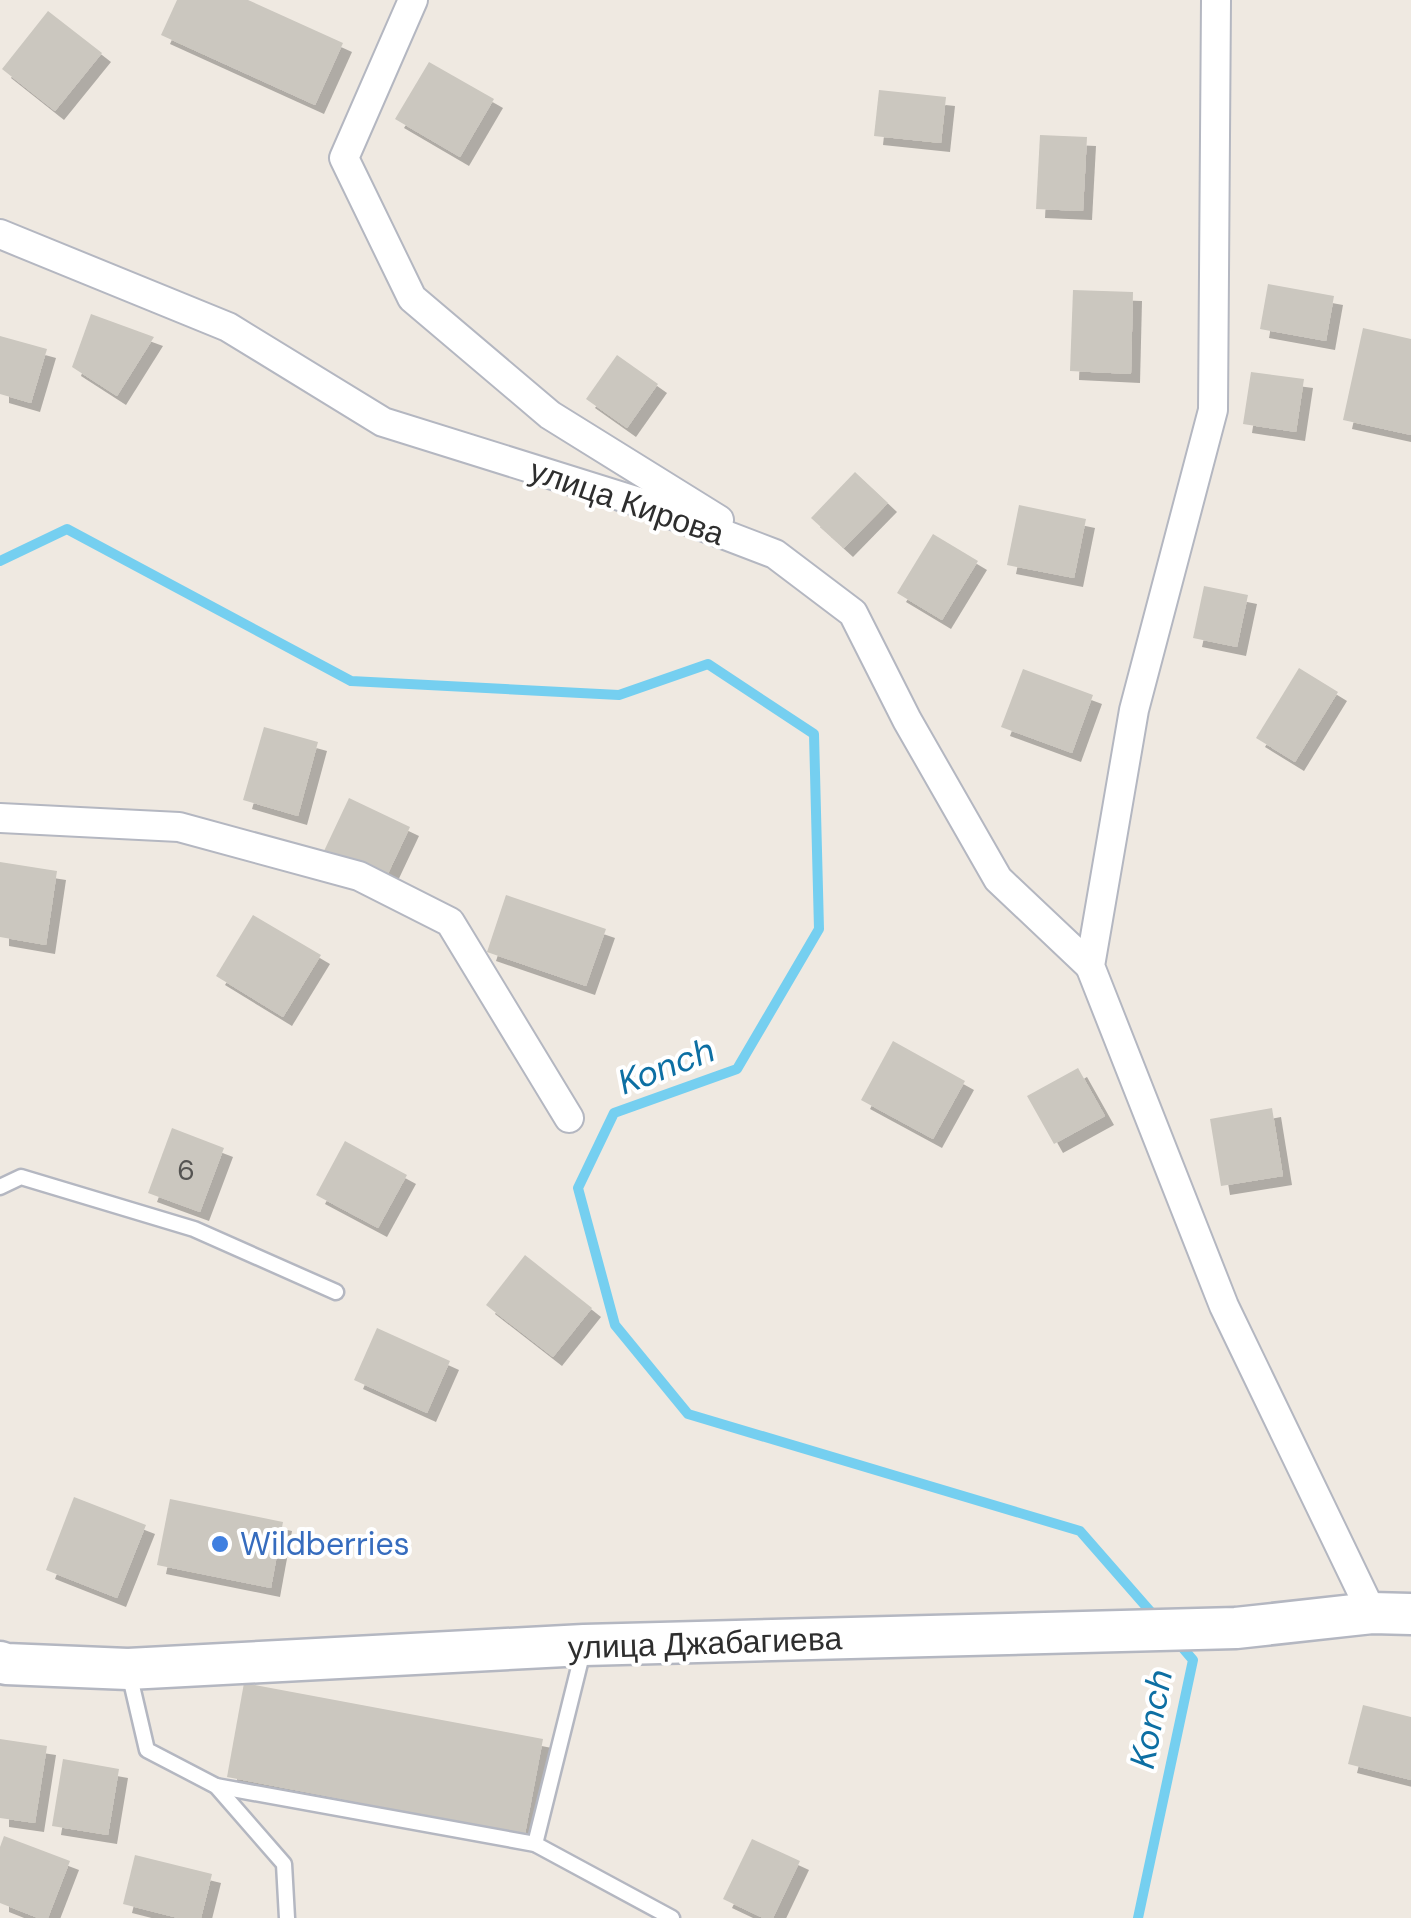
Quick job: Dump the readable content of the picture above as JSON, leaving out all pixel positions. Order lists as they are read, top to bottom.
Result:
{
  "streets": {
    "main road": ["улица Джабагиева"],
    "street": ["улица Кирова"]
  },
  "water": ["Konch"],
  "places": ["Wildberries"],
  "house_numbers": ["6"]
}
